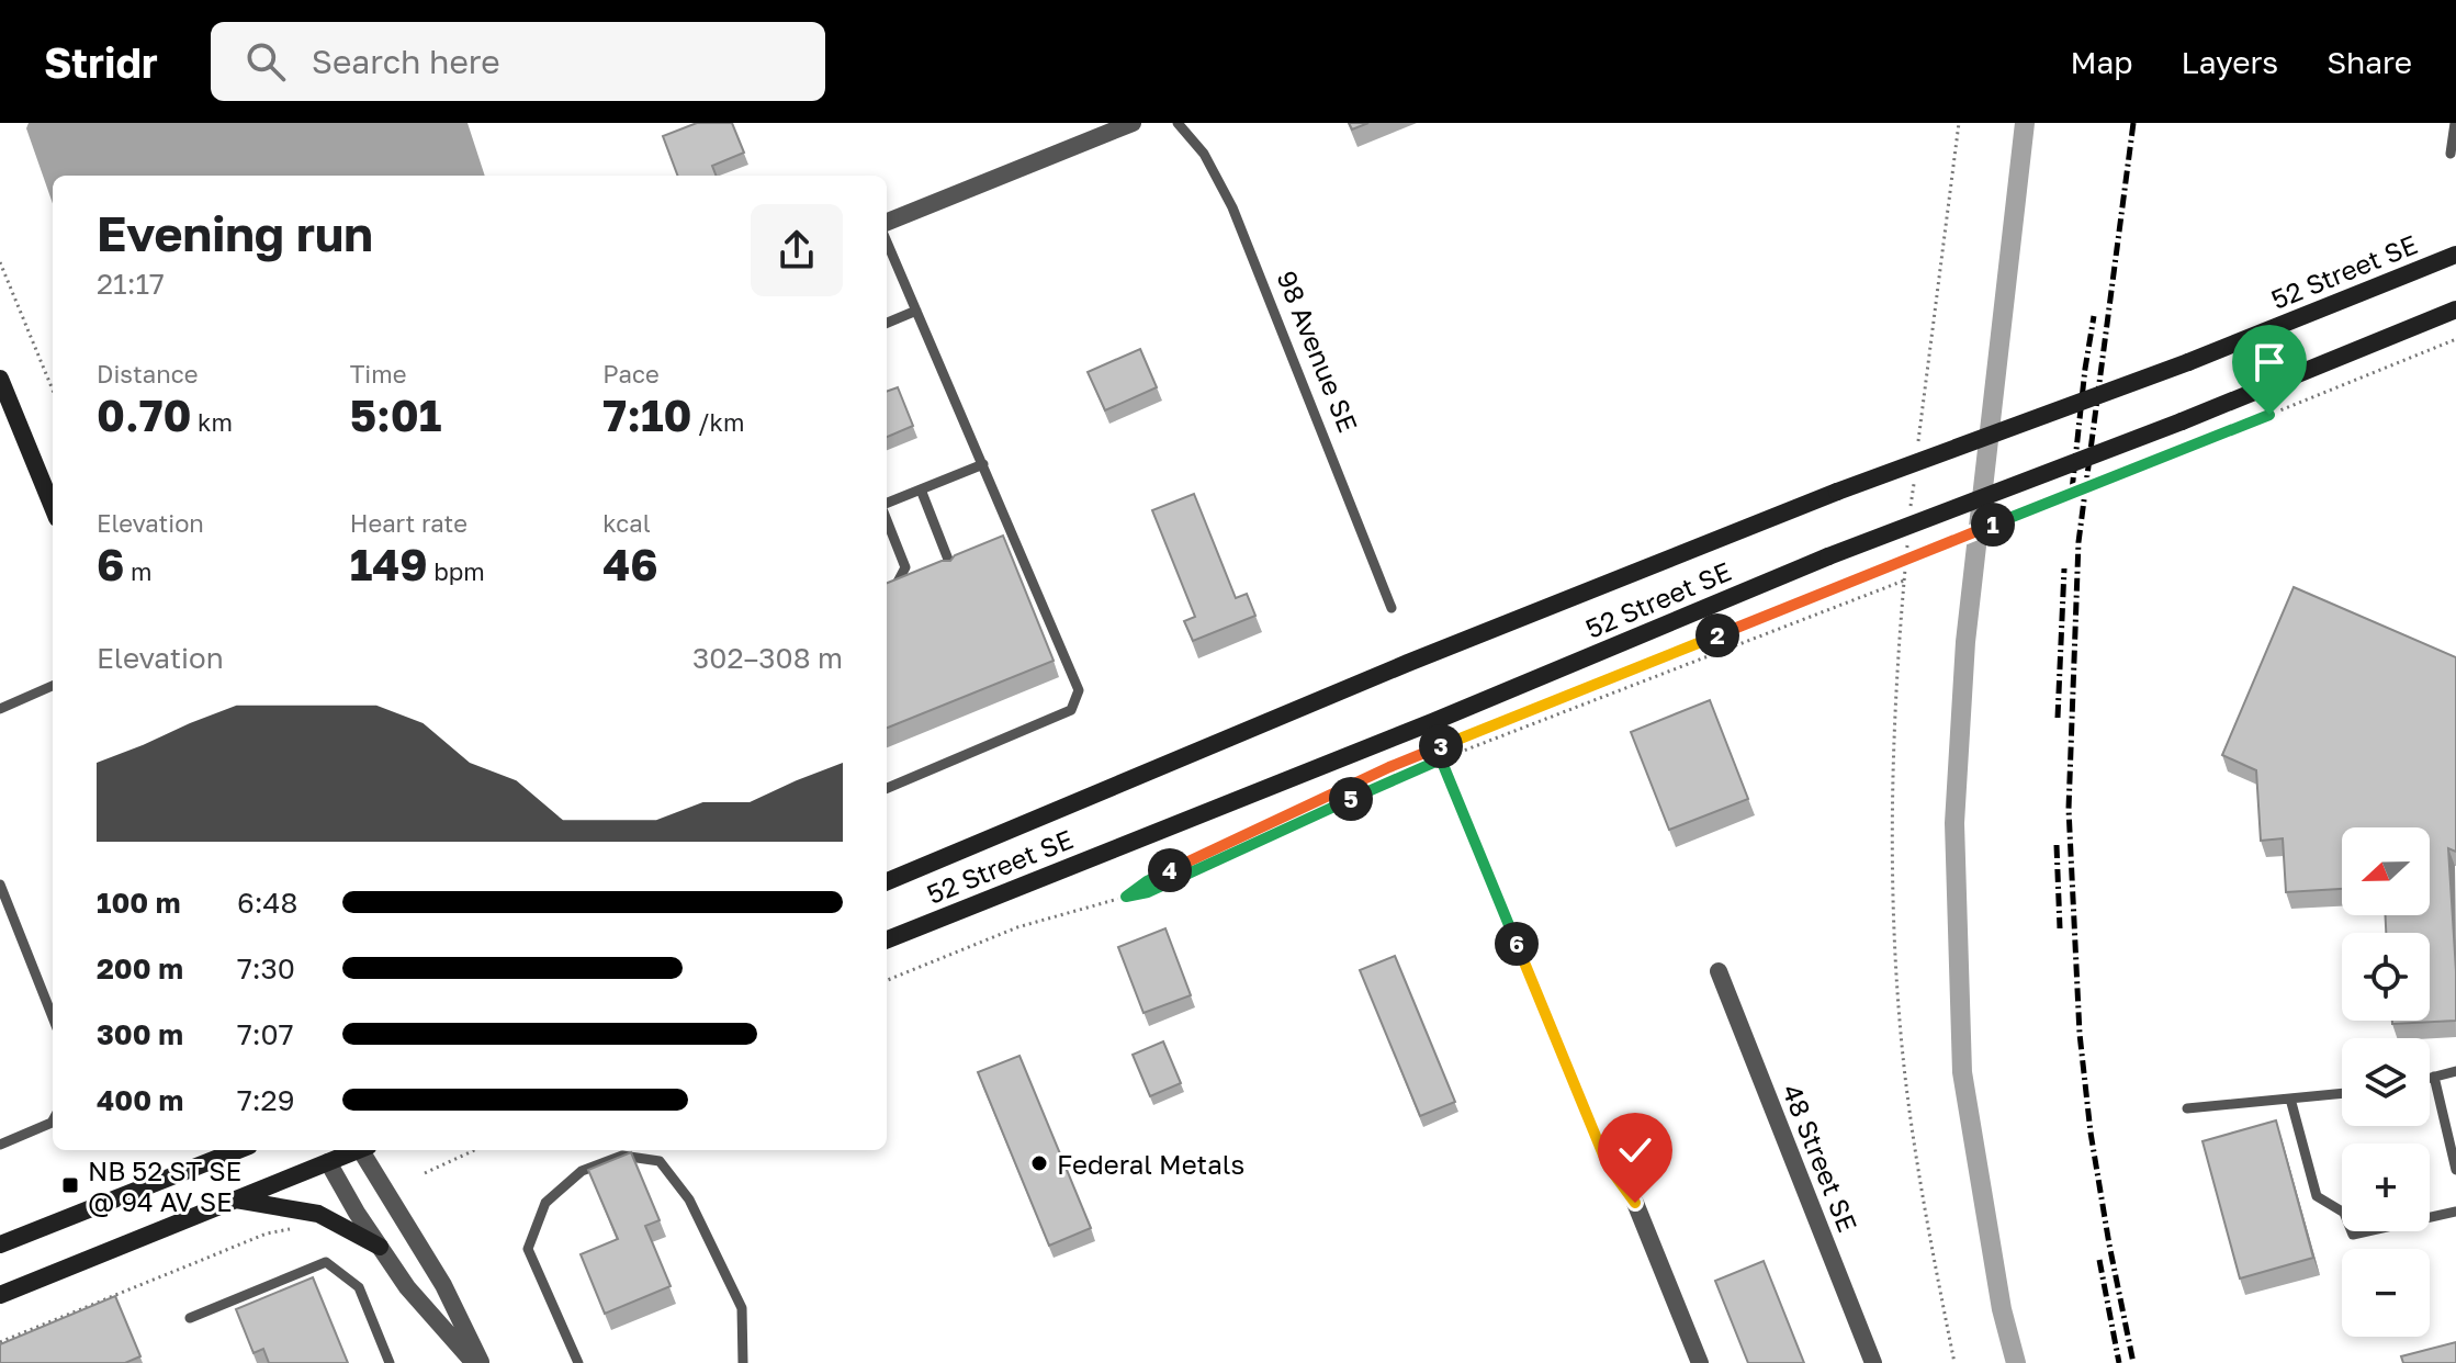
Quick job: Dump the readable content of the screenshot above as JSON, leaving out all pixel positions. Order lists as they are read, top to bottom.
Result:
{
  "streets": {
    "main road": ["52 Street SE"],
    "street": ["48 Street SE"],
    "lane": ["98 Avenue SE"]
  },
  "places": {
    "other": ["Federal Metals"],
    "transit": ["NB 52 ST SE @ 94 AV SE"]
  },
  "north": "left",
  "page": {
    "header": "Stridr",
    "search": "Search here",
    "nav": ["Map", "Layers", "Share"],
    "heading": ["Evening run", "21:17"],
    "stats": [
      ["Distance", "0.70 km"],
      ["Time", "5:01"],
      ["Pace", "7:10 /km"],
      ["Elevation", "6 m"],
      ["Heart rate", "149 bpm"],
      ["kcal", "46"]
    ],
    "pins": [
      "1",
      "2",
      "3",
      "5",
      "4",
      "6"
    ],
    "chart": ["Elevation", "302–308 m"],
    "map_buttons": ["+", "−"],
    "list": [
      {
        "name": "100 m",
        "note": "6:48"
      },
      {
        "name": "200 m",
        "note": "7:30"
      },
      {
        "name": "300 m",
        "note": "7:07"
      },
      {
        "name": "400 m",
        "note": "7:29"
      }
    ]
  }
}
